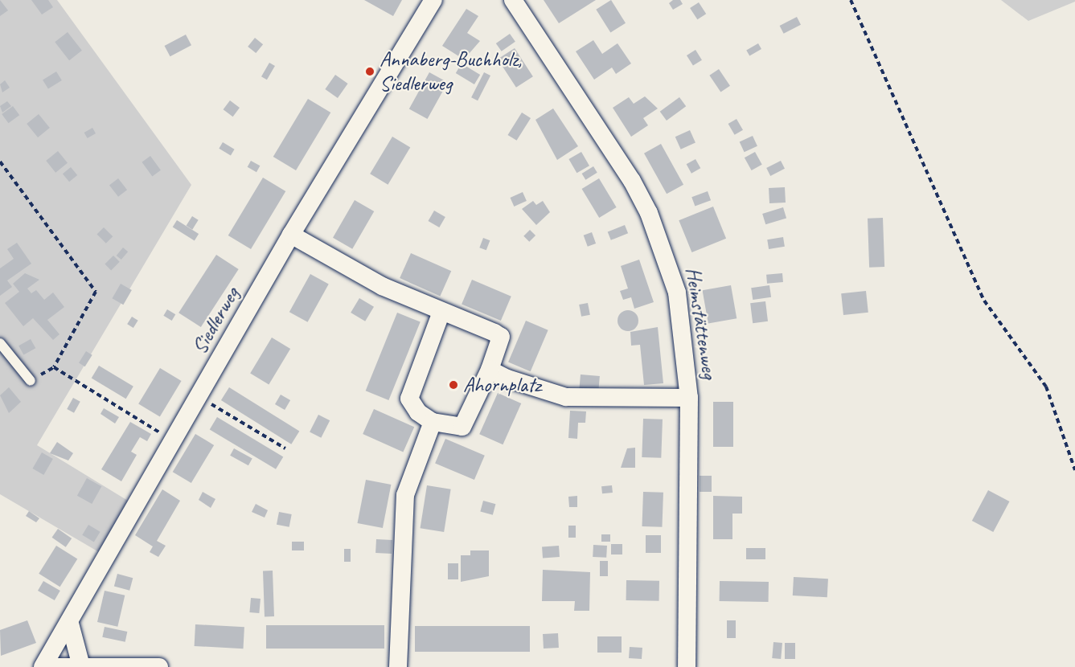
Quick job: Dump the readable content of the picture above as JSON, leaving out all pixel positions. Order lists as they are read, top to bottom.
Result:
{
  "streets": {
    "street": ["Siedlerweg", "Heimstättenweg"]
  },
  "places": ["Annaberg-Buchholz, Siedlerweg", "Ahornplatz"]
}
